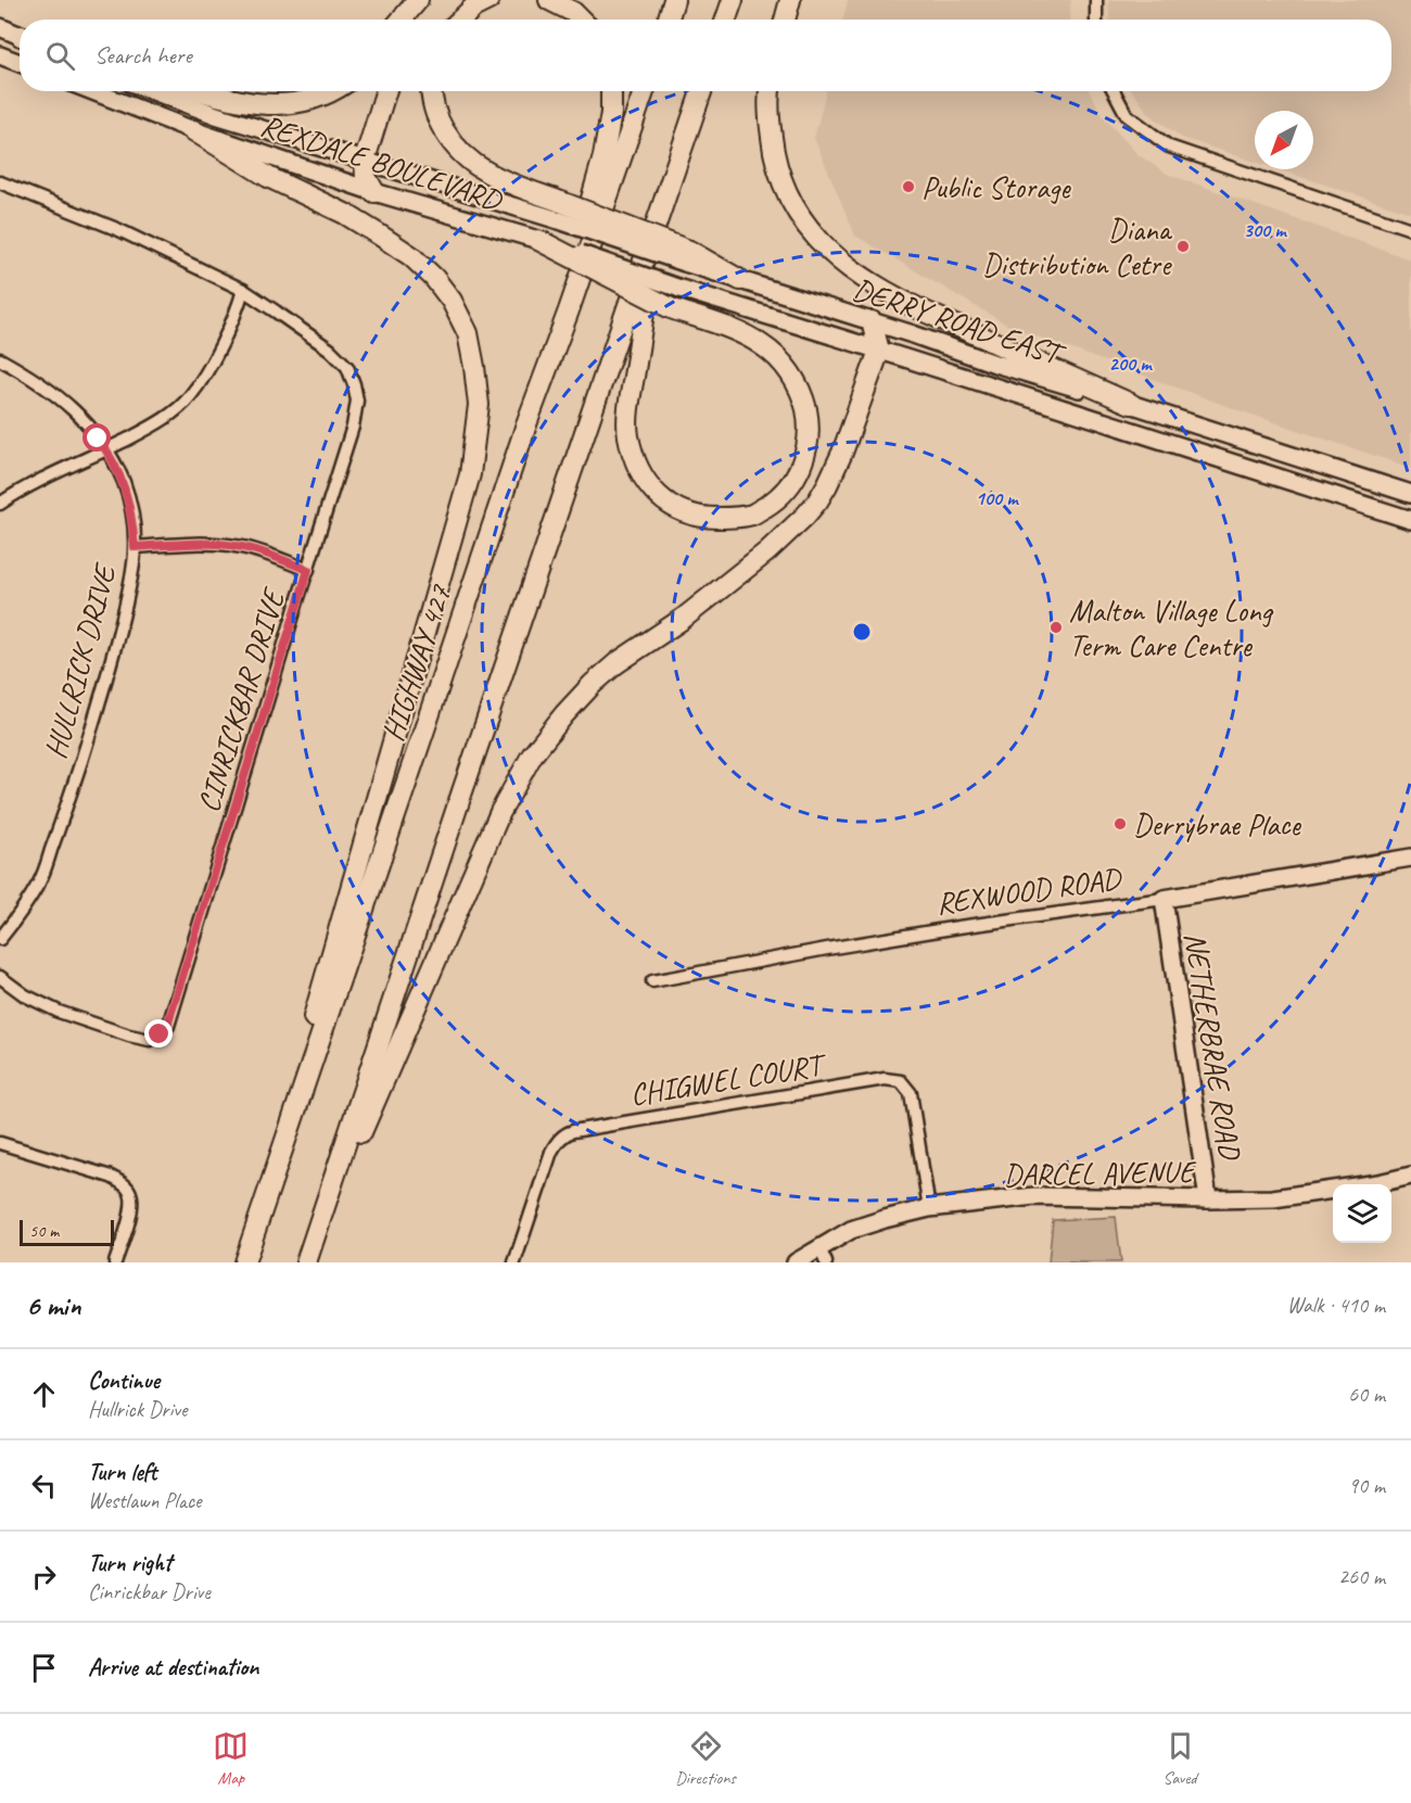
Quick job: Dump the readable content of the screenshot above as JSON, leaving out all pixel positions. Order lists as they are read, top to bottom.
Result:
{
  "streets": {
    "highway": ["HIGHWAY 427"],
    "main road": [
      "REXDALE BOULEVARD",
      "DERRY ROAD EAST",
      "REXWOOD ROAD",
      "NETHERBRAE ROAD",
      "DARCEL AVENUE"
    ],
    "street": ["HULLRICK DRIVE", "CINRICKBAR DRIVE", "CHIGWEL COURT"]
  },
  "crossings": [
    ["REXDALE BOULEVARD", "DERRY ROAD EAST"],
    ["REXWOOD ROAD", "NETHERBRAE ROAD"],
    ["NETHERBRAE ROAD", "DARCEL AVENUE"],
    ["CHIGWEL COURT", "DARCEL AVENUE"]
  ],
  "places": [
    "Public Storage",
    "Diana Distribution Cetre",
    "Malton Village Long Term Care Centre",
    "Derrybrae Place"
  ],
  "scale_bar": "50 m",
  "north": "bottom left",
  "page": {
    "search": "Search here",
    "scale": "50 m",
    "heading": ["6 min", "Walk · 410 m"],
    "list": [
      ["Continue", "Hullrick Drive", "60 m"],
      ["Turn left", "Westlawn Place", "90 m"],
      ["Turn right", "Cinrickbar Drive", "260 m"],
      "Arrive at destination"
    ],
    "nav": ["Map", "Directions", "Saved"]
  },
  "rings": ["300 m", "200 m", "100 m"]
}
